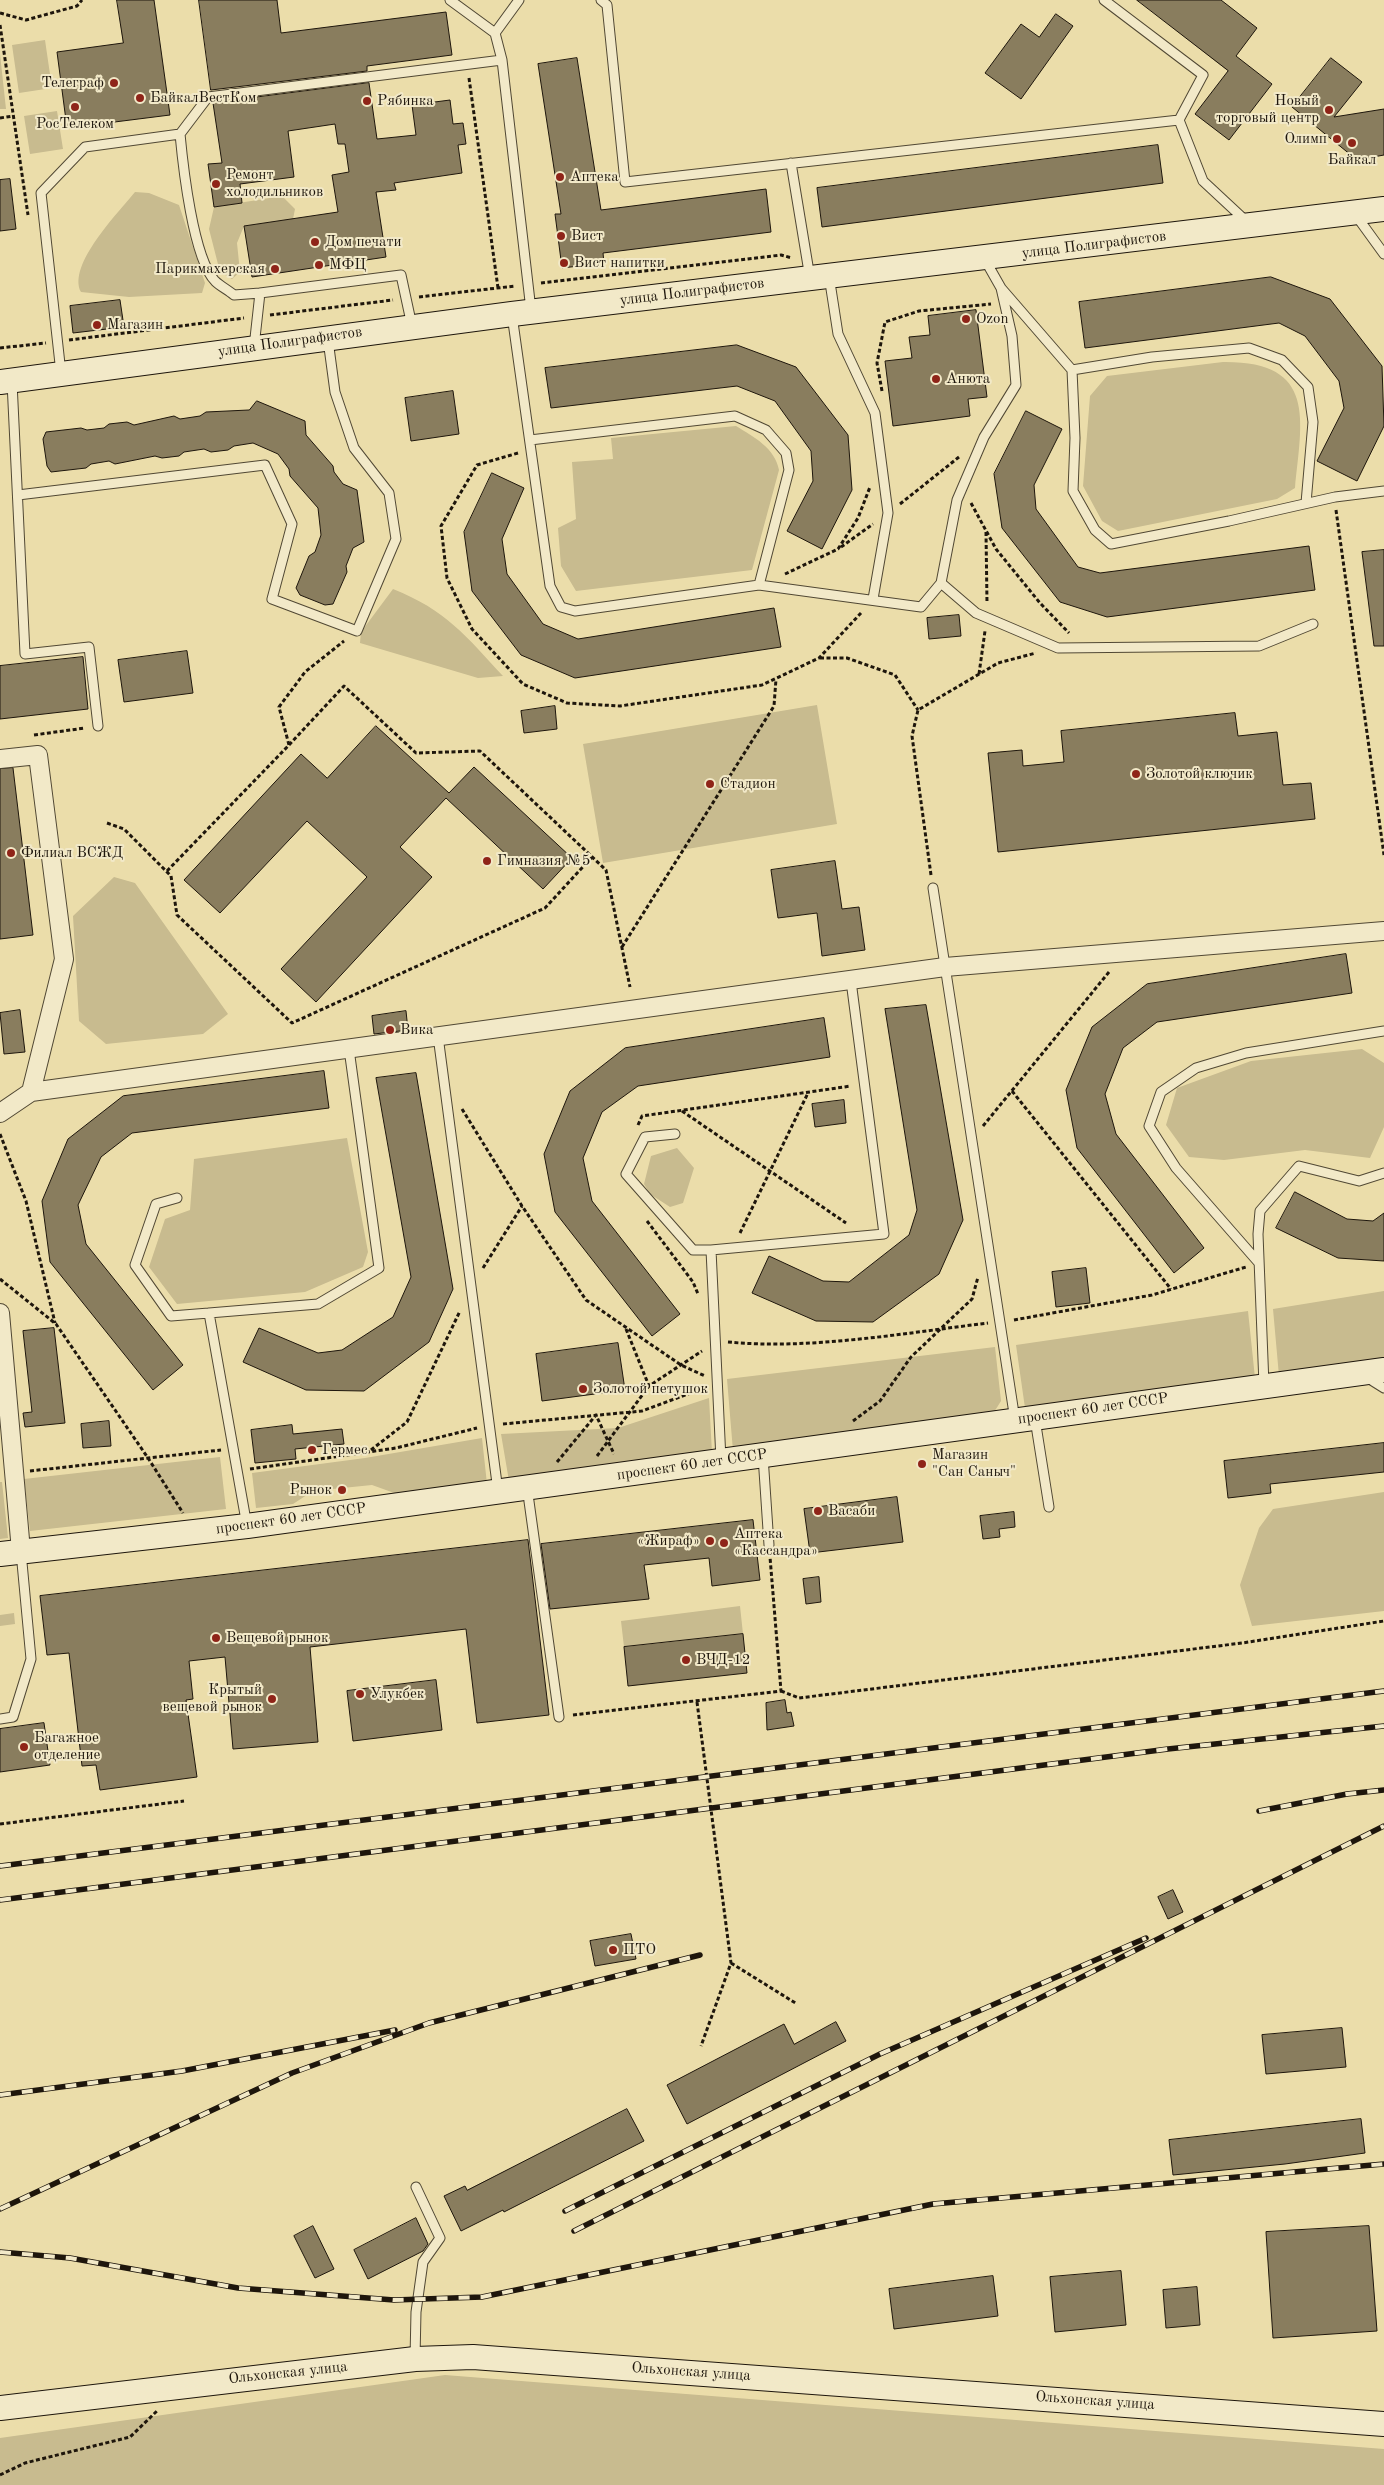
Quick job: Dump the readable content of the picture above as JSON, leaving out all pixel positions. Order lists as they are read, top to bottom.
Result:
{
  "streets": {
    "street": ["улица Полиграфистов", "проспект 60 лет СССР", "Ольхонская улица"]
  },
  "places": [
    "Телеграф",
    "БайкалВестКом",
    "Рябинка",
    "РосТелеком",
    "Новый торговый центр",
    "Олимп",
    "Байкал",
    "Аптека",
    "Ремонт холодильников",
    "Вист",
    "Дом печати",
    "Вист напитки",
    "МФЦ",
    "Парикмахерская",
    "Ozon",
    "Магазин",
    "Анюта",
    "Золотой ключик",
    "Стадион",
    "Филиал ВСЖД",
    "Гимназия №5",
    "Вика",
    "Золотой петушок",
    "Гермес",
    "Магазин \"Сан Саныч\"",
    "Рынок",
    "Васаби",
    "«Жираф»",
    "Аптека «Кассандра»",
    "Вещевой рынок",
    "ВЧД-12",
    "Улукбек",
    "Крытый вещевой рынок",
    "Багажное отделение",
    "ПТО"
  ]
}
